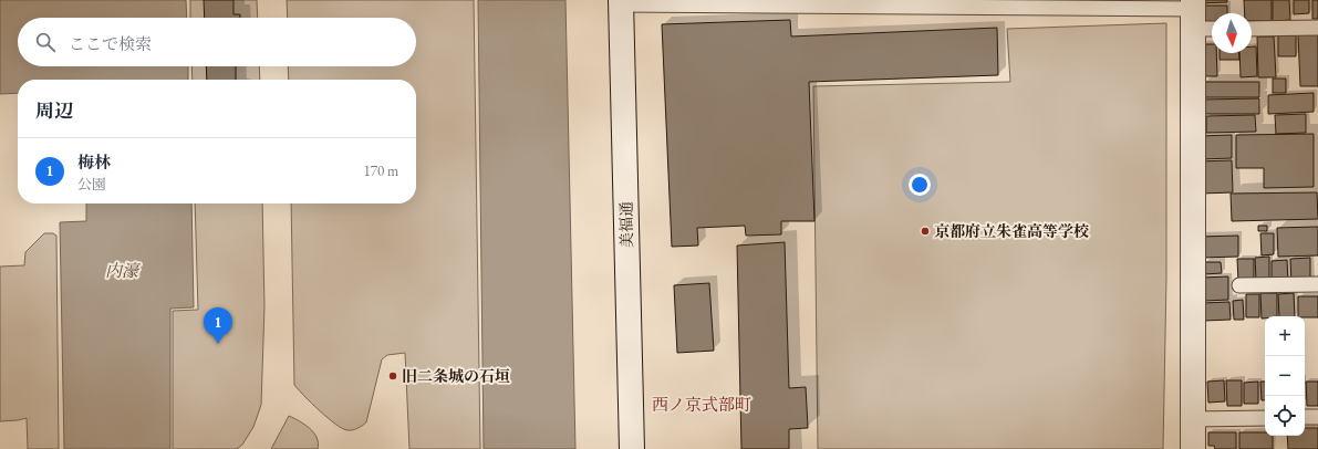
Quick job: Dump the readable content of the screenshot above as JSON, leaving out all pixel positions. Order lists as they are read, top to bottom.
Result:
{
  "streets": {
    "street": ["美福通"]
  },
  "districts": ["西ノ京式部町"],
  "water": ["内濠"],
  "places": ["京都府立朱雀高等学校", "旧二条城の石垣"],
  "north": "bottom",
  "page": {
    "search": "ここで検索",
    "heading": "周辺",
    "list": [
      {
        "mark": "1",
        "name": "梅林",
        "note": "公園",
        "value": "170 m"
      }
    ],
    "pins": "1",
    "map_buttons": ["+", "−"]
  }
}
